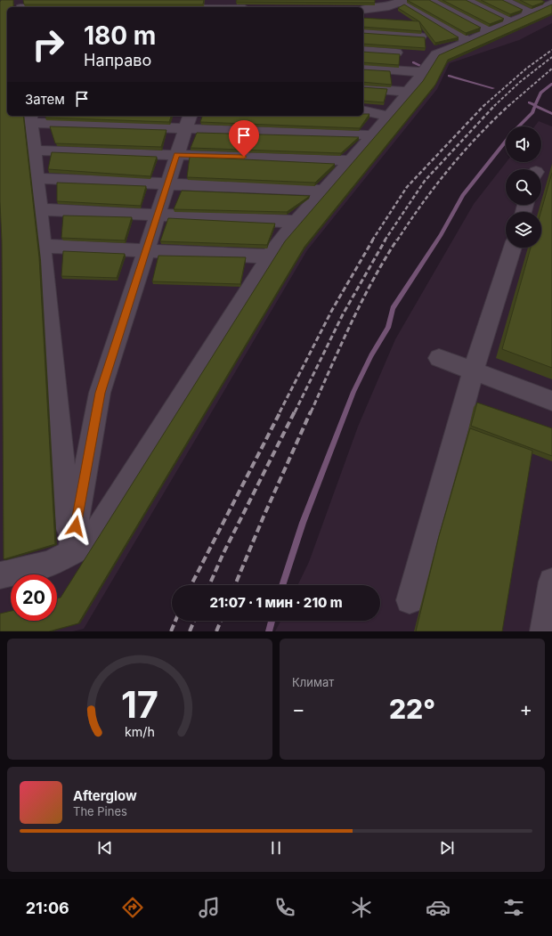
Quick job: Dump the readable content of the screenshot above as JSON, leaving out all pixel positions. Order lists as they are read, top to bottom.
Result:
{
  "page": {
    "turn": ["180 m", "Направо"],
    "then": "Затем",
    "limit": "20",
    "trip": "21:07 · 1 мин · 210 m",
    "tile": "Климат",
    "heat": ["−", "22°", "+"],
    "song": ["Afterglow", "The Pines"],
    "tabs": "21:06",
    "gauge": ["17", "km/h"]
  }
}
